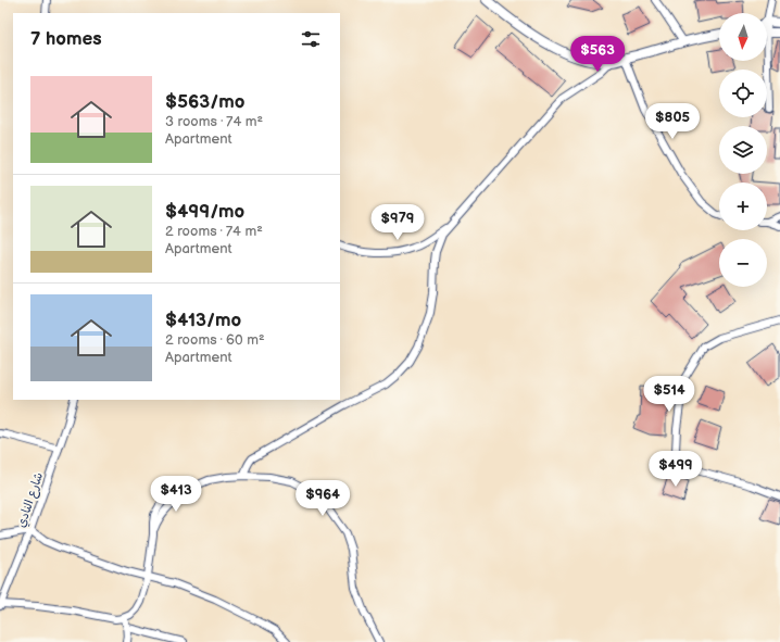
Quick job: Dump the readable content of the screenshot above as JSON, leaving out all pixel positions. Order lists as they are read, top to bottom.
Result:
{
  "streets": {
    "street": ["شارع النادي"]
  },
  "north": "bottom",
  "page": {
    "map_buttons": ["+", "−"],
    "heading": "7 homes",
    "price": [
      "$563",
      "$805",
      "$979",
      "$514",
      "$499",
      "$413",
      "$964"
    ],
    "list": [
      {
        "name": "$563/mo",
        "note": "3 rooms · 74 m² · Apartment"
      },
      {
        "name": "$499/mo",
        "note": "2 rooms · 74 m² · Apartment"
      },
      {
        "name": "$413/mo",
        "note": "2 rooms · 60 m² · Apartment"
      }
    ]
  }
}
